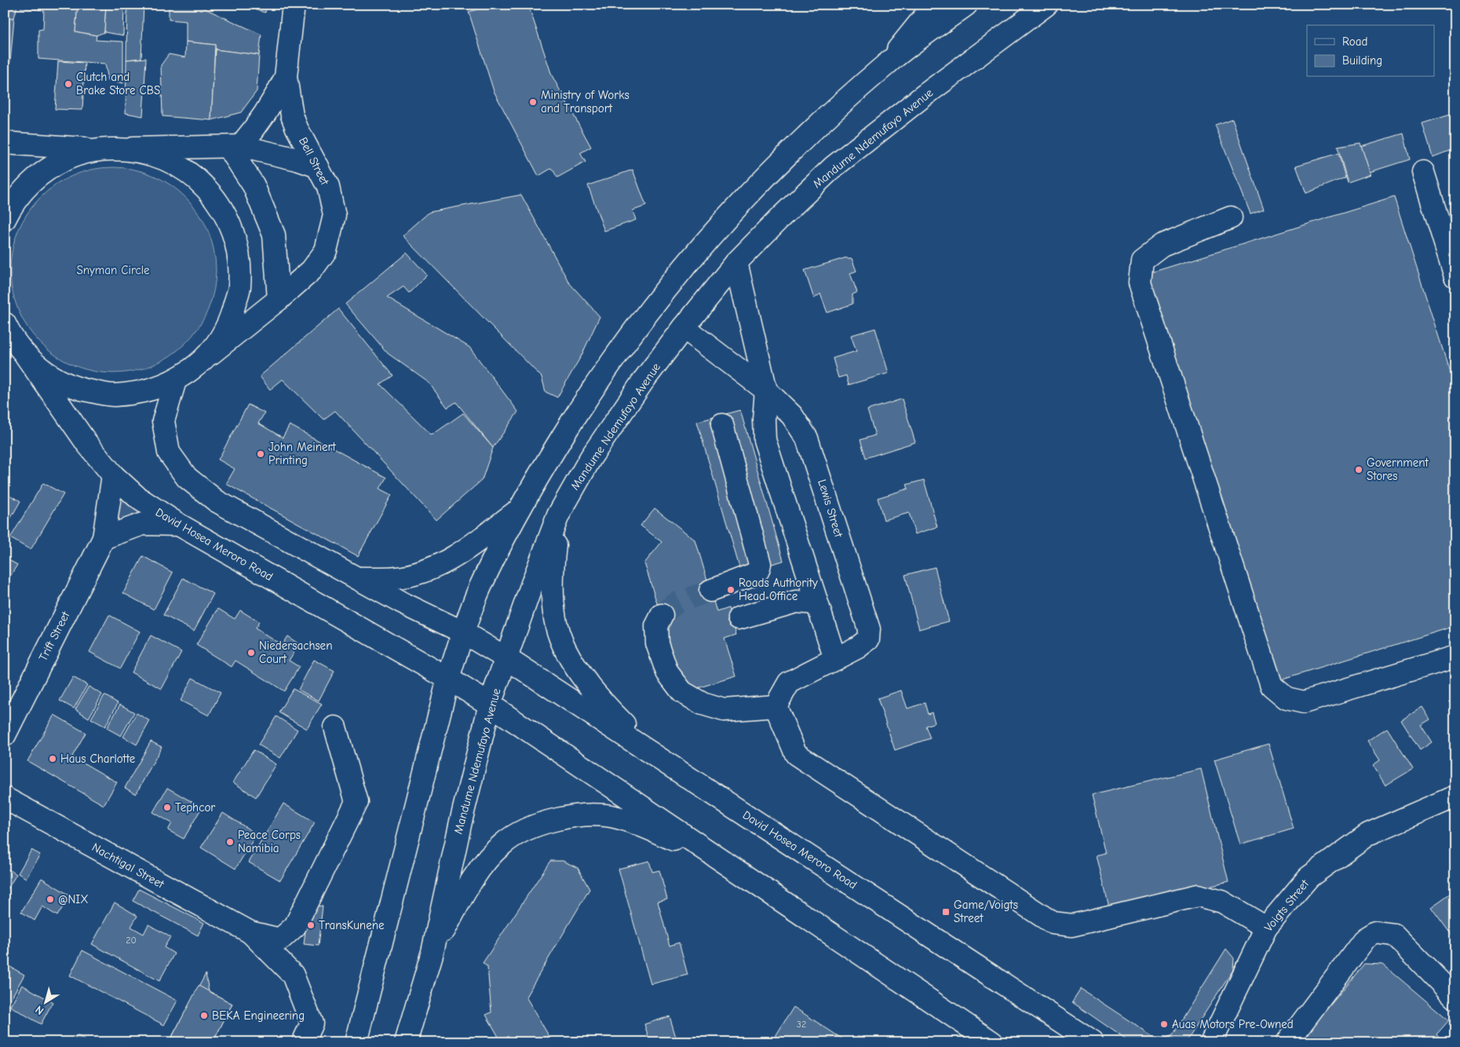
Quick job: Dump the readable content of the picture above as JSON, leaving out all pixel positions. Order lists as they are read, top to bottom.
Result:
{
  "streets": {
    "main road": [
      "Mandume Ndemufayo Avenue",
      "Bell Street",
      "Lewis Street",
      "David Hosea Meroro Road",
      "Trift Street",
      "Nachtigal Street",
      "Voigts Street"
    ]
  },
  "crossings": [
    ["Mandume Ndemufayo Avenue", "Lewis Street"],
    ["Mandume Ndemufayo Avenue", "David Hosea Meroro Road"],
    ["David Hosea Meroro Road", "Trift Street"]
  ],
  "parks": ["Snyman Circle"],
  "places": {
    "other": [
      "Clutch and Brake Store CBS",
      "Ministry of Works and Transport",
      "John Meinert Printing",
      "Government Stores",
      "Roads Authority Head Office",
      "Niedersachsen Court",
      "Haus Charlotte",
      "Tephcor",
      "Peace Corps Namibia",
      "@NIX",
      "TransKunene",
      "BEKA Engineering",
      "Auas Motors Pre-Owned"
    ],
    "transit": ["Game/Voigts Street"]
  },
  "house_numbers": ["20", "32"],
  "legend": ["Road", "Building"],
  "north": "bottom left"
}
